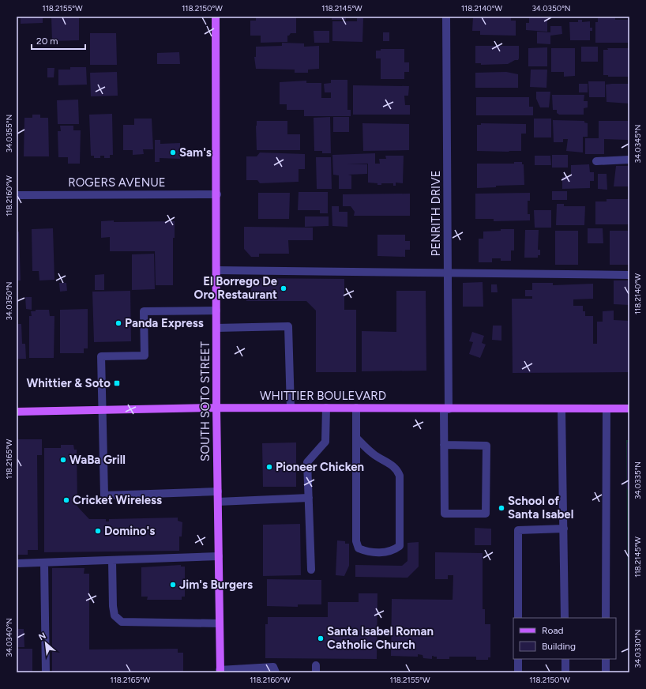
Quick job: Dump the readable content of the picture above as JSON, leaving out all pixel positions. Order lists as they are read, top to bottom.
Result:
{
  "streets": {
    "main road": ["WHITTIER BOULEVARD", "SOUTH SOTO STREET"],
    "street": ["ROGERS AVENUE", "PENRITH DRIVE"]
  },
  "crossings": [
    ["ROGERS AVENUE", "SOUTH SOTO STREET"],
    ["PENRITH DRIVE", "WHITTIER BOULEVARD"],
    ["WHITTIER BOULEVARD", "SOUTH SOTO STREET"]
  ],
  "places": {
    "other": [
      "Sam's",
      "El Borrego De Oro Restaurant",
      "Panda Express",
      "WaBa Grill",
      "Pioneer Chicken",
      "Cricket Wireless",
      "School of Santa Isabel",
      "Domino's",
      "Jim's Burgers",
      "Santa Isabel Roman Catholic Church"
    ],
    "transit": ["Whittier & Soto"]
  },
  "legend": ["Road", "Building"],
  "scale_bar": "20 m",
  "north": "top left",
  "coordinates": [
    "118.2155°W",
    "118.2150°W",
    "118.2145°W",
    "118.2140°W",
    "34.0350°N",
    "34.0355°N",
    "34.0345°N",
    "118.2160°W",
    "118.2165°W",
    "34.0335°N",
    "34.0340°N",
    "34.0330°N"
  ]
}
